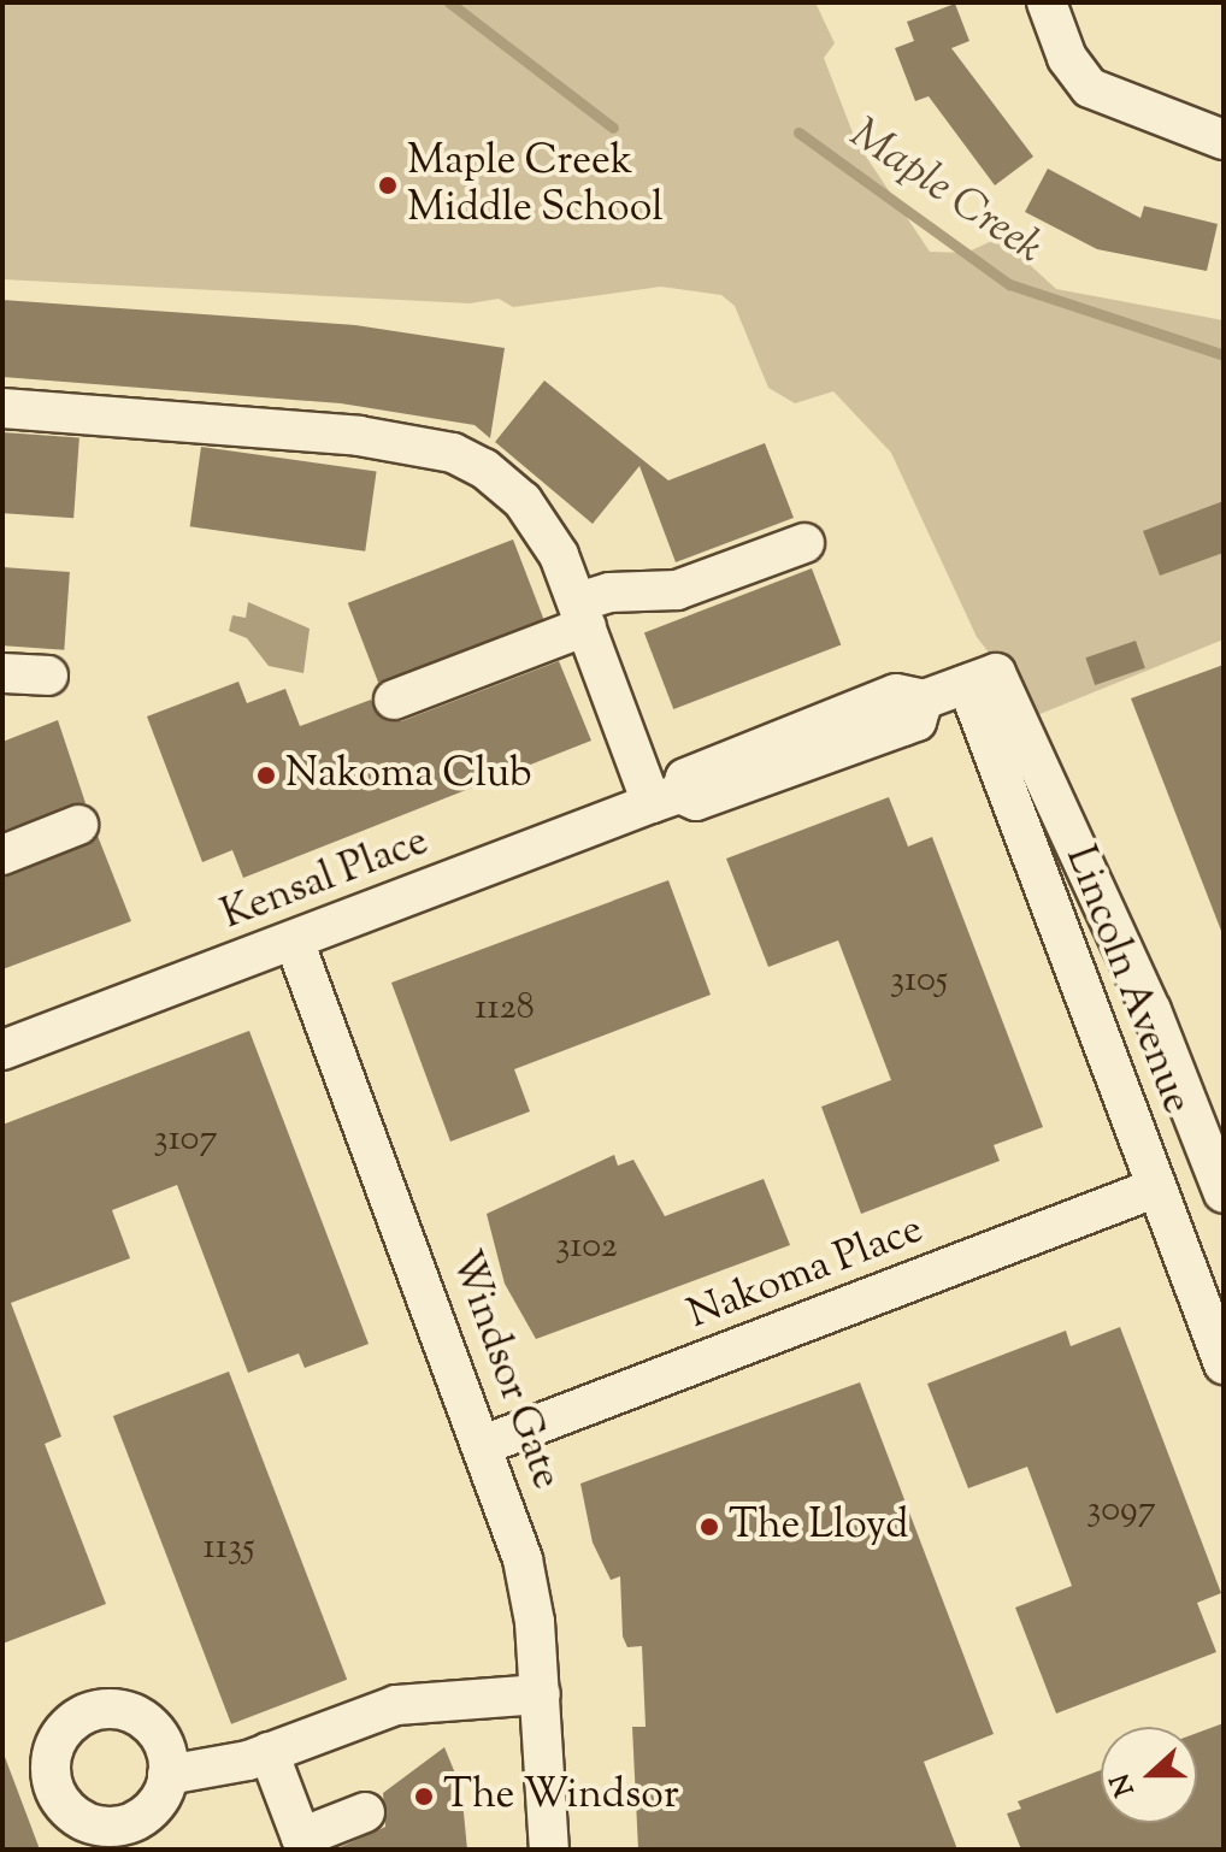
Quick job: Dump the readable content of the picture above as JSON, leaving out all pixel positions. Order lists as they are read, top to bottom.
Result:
{
  "streets": {
    "street": [
      "Kensal Place",
      "Lincoln Avenue",
      "Nakoma Place",
      "Windsor Gate"
    ]
  },
  "crossings": [
    ["Kensal Place", "Lincoln Avenue"],
    ["Kensal Place", "Windsor Gate"],
    ["Lincoln Avenue", "Nakoma Place"],
    ["Nakoma Place", "Windsor Gate"]
  ],
  "water": ["Maple Creek"],
  "places": [
    "Maple Creek Middle School",
    "Nakoma Club",
    "The Lloyd",
    "The Windsor"
  ],
  "house_numbers": [
    "3105",
    "1128",
    "3107",
    "3102",
    "3097",
    "1135"
  ],
  "north": "left"
}
